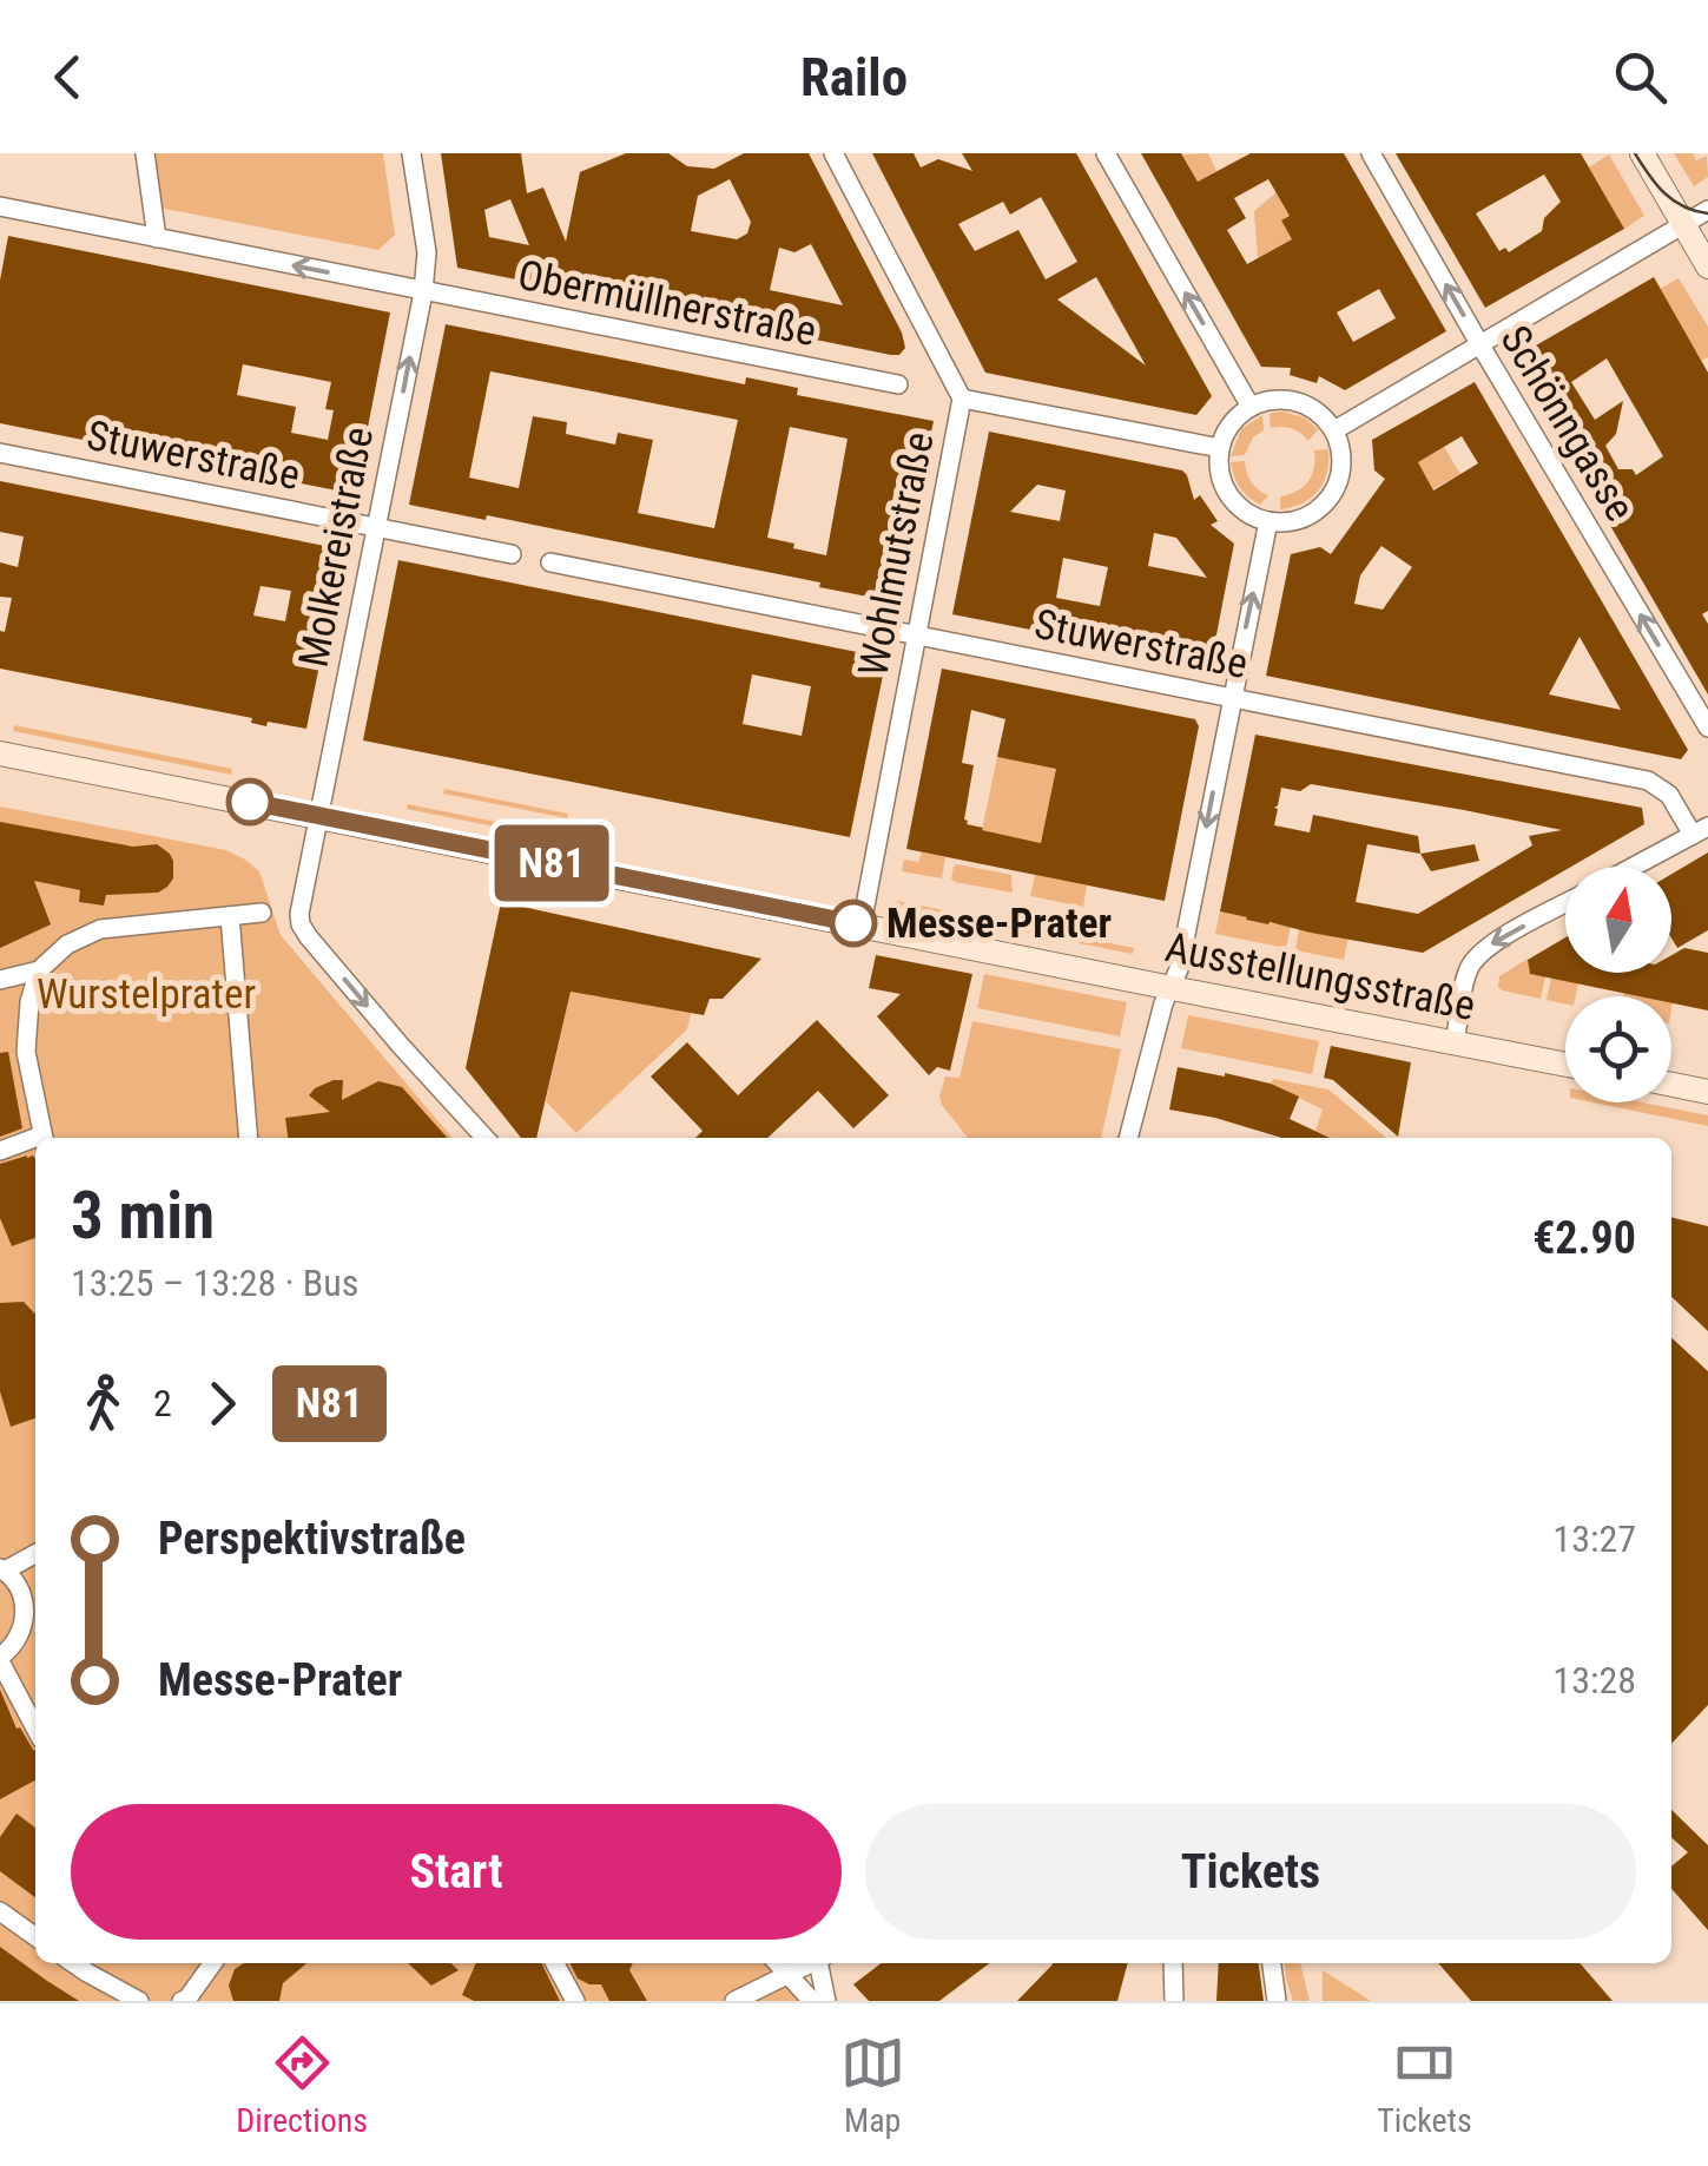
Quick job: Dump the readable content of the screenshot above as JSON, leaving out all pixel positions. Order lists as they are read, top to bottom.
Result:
{
  "streets": {
    "main road": ["Ausstellungsstraße"],
    "street": [
      "Obermüllnerstraße",
      "Schönngasse",
      "Stuwerstraße",
      "Molkereistraße",
      "Wohlmutstraße"
    ]
  },
  "crossings": [
    ["Obermüllnerstraße", "Molkereistraße"],
    ["Stuwerstraße", "Molkereistraße"],
    ["Stuwerstraße", "Wohlmutstraße"],
    ["Molkereistraße", "Ausstellungsstraße"],
    ["Wohlmutstraße", "Ausstellungsstraße"]
  ],
  "one_way": ["Schönngasse"],
  "parks": ["Wurstelprater"],
  "places": ["Messe-Prater"],
  "lines": ["bus line N81"],
  "north": "top",
  "page": {
    "header": "Railo",
    "on_map": "N81",
    "heading": ["3 min", "13:25 – 13:28 · Bus", "€2.90"],
    "legs": ["2", "N81"],
    "list": [
      {
        "name": "Perspektivstraße",
        "value": "13:27"
      },
      {
        "name": "Messe-Prater",
        "value": "13:28"
      }
    ],
    "buttons": ["Start", "Tickets"],
    "tabs": ["Directions", "Map", "Tickets"]
  }
}
